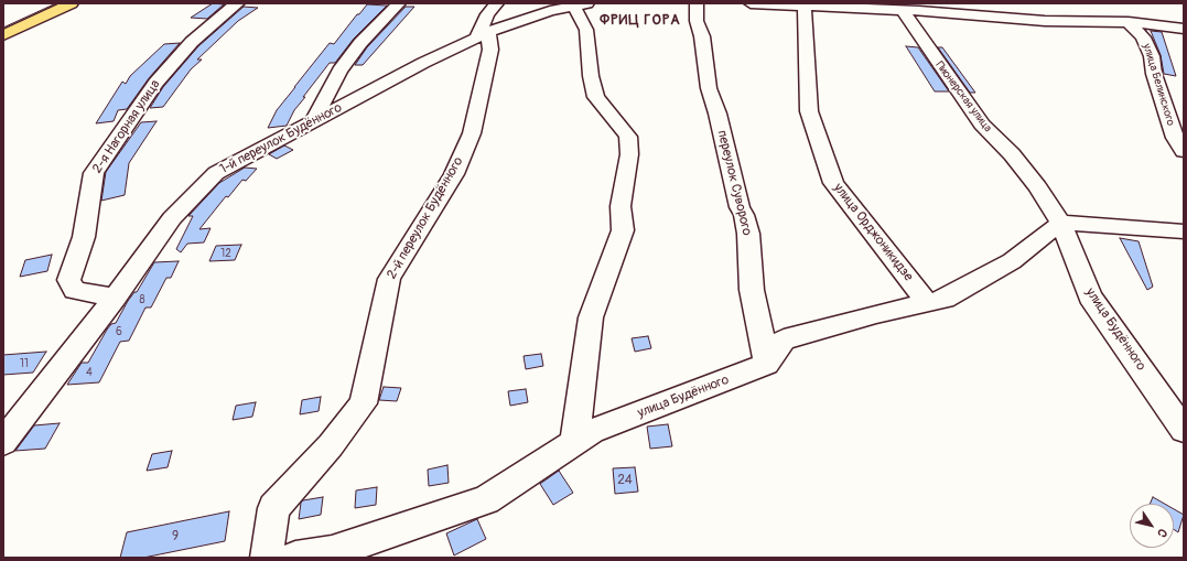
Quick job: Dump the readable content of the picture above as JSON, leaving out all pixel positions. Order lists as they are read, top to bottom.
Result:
{
  "streets": {
    "street": [
      "улица Белинского",
      "Пионерская улица",
      "2-я Нагорная улица",
      "1-й переулок Будённого",
      "переулок Суворого",
      "2-й переулок Будённого",
      "улица Орджоникидзе",
      "улица Будённого"
    ]
  },
  "crossings": [
    ["Пионерская улица", "улица Будённого"],
    ["2-я Нагорная улица", "1-й переулок Будённого"],
    ["1-й переулок Будённого", "2-й переулок Будённого"],
    ["переулок Суворого", "улица Будённого"]
  ],
  "districts": ["ФРИЦ ГОРА"],
  "house_numbers": [
    "12",
    "8",
    "6",
    "11",
    "4",
    "24",
    "9"
  ],
  "north": "bottom right"
}
